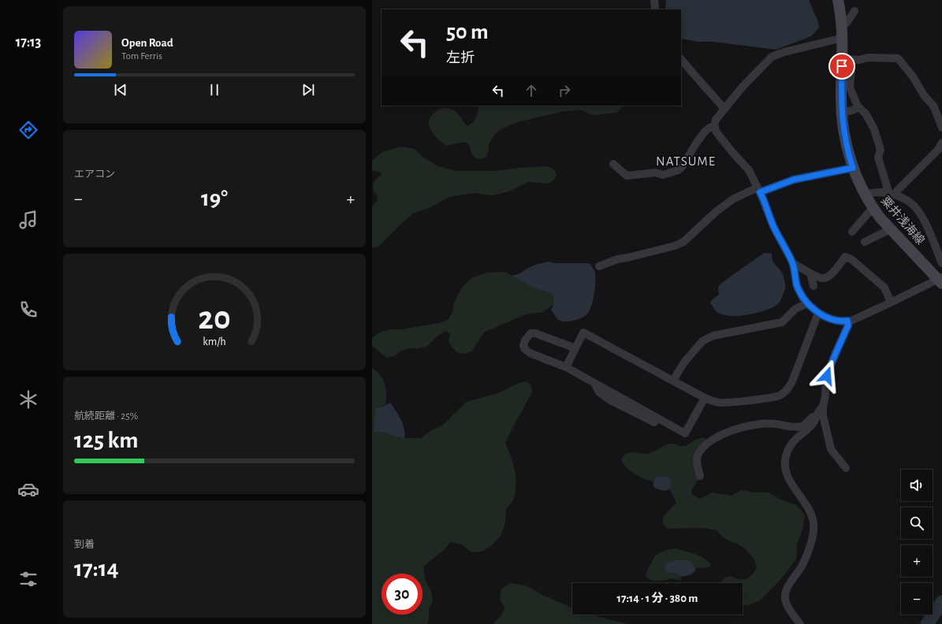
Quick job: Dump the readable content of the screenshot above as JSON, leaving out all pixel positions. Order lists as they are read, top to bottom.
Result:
{
  "streets": {
    "main road": ["粟井浅海線"]
  },
  "districts": ["NATSUME"],
  "page": {
    "tabs": "17:13",
    "turn": ["50 m", "左折"],
    "song": ["Open Road", "Tom Ferris"],
    "tile": [
      "エアコン",
      ["航続距離 · 25%", "125 km"],
      ["到着", "17:14"]
    ],
    "heat": ["−", "19°", "+"],
    "map_buttons": ["+", "−"],
    "limit": "30",
    "trip": "17:14 · 1 分 · 380 m",
    "gauge": ["20", "km/h"]
  }
}
